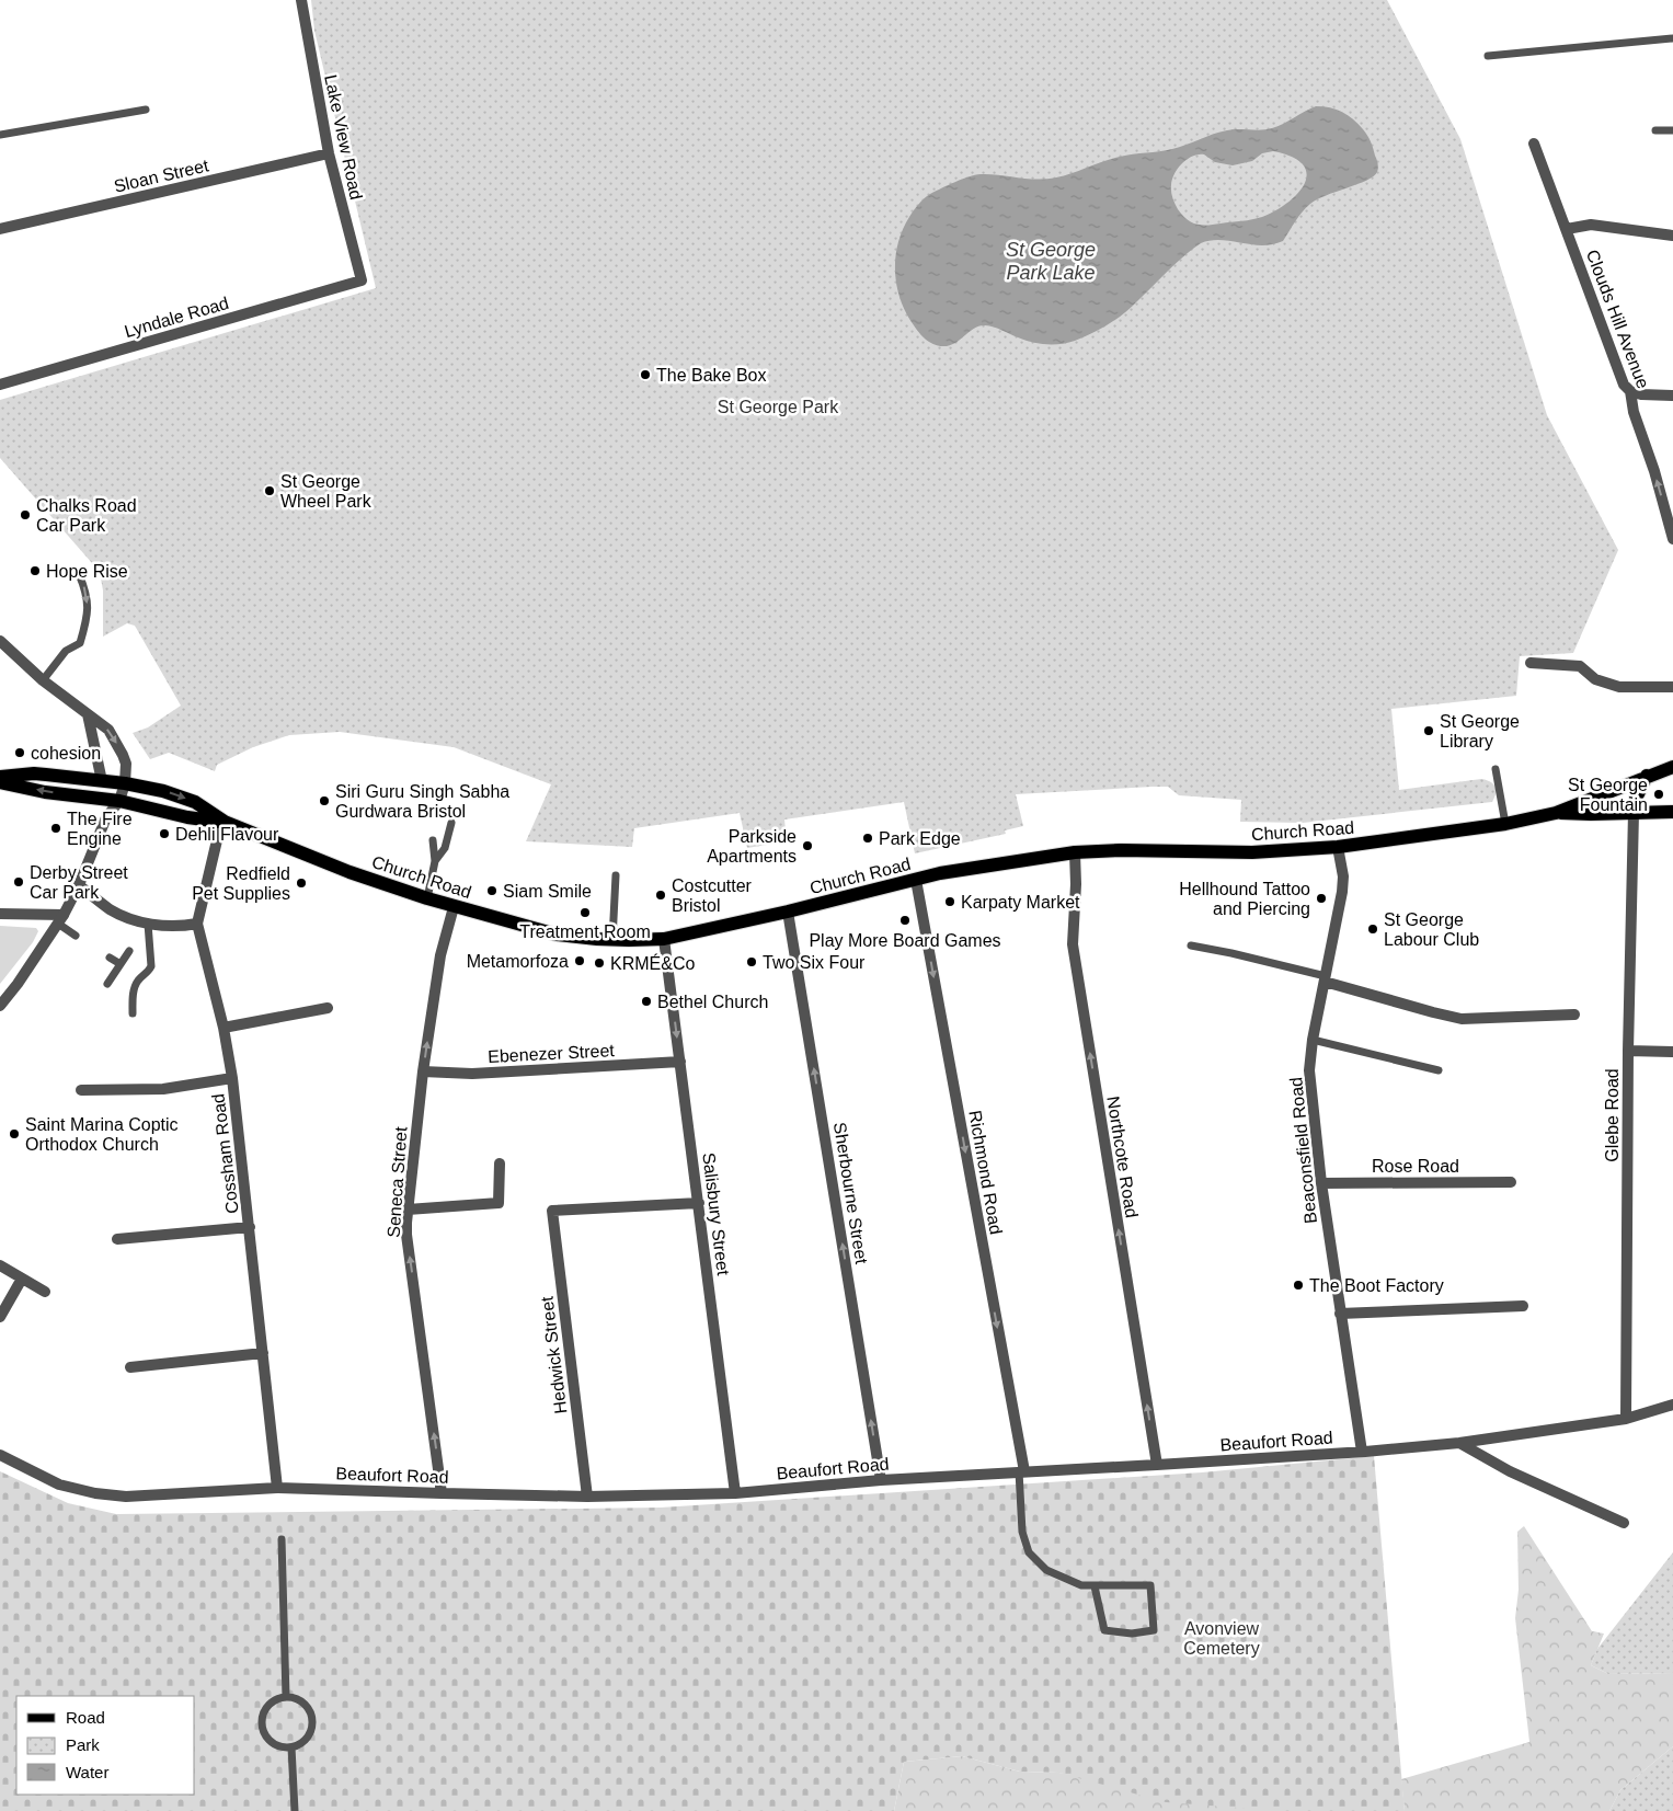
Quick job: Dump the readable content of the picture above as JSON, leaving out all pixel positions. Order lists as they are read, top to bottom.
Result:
{
  "streets": {
    "main road": ["Church Road"],
    "street": [
      "Lake View Road",
      "Sloan Street",
      "Lyndale Road",
      "Clouds Hill Avenue",
      "Ebenezer Street",
      "Glebe Road",
      "Beaconsfield Road",
      "Cossham Road",
      "Northcote Road",
      "Rose Road",
      "Richmond Road",
      "Seneca Street",
      "Sherbourne Street",
      "Salisbury Street",
      "Hedwick Street",
      "Beaufort Road"
    ]
  },
  "crossings": [
    ["Lake View Road", "Sloan Street"],
    ["Lake View Road", "Lyndale Road"],
    ["Church Road", "Beaconsfield Road"],
    ["Church Road", "Cossham Road"],
    ["Church Road", "Northcote Road"],
    ["Church Road", "Richmond Road"],
    ["Church Road", "Seneca Street"],
    ["Church Road", "Sherbourne Street"],
    ["Church Road", "Salisbury Street"],
    ["Ebenezer Street", "Seneca Street"],
    ["Ebenezer Street", "Salisbury Street"],
    ["Glebe Road", "Beaufort Road"],
    ["Beaconsfield Road", "Rose Road"],
    ["Beaconsfield Road", "Beaufort Road"],
    ["Cossham Road", "Beaufort Road"],
    ["Northcote Road", "Beaufort Road"],
    ["Richmond Road", "Beaufort Road"],
    ["Seneca Street", "Beaufort Road"],
    ["Sherbourne Street", "Beaufort Road"],
    ["Salisbury Street", "Hedwick Street"],
    ["Salisbury Street", "Beaufort Road"],
    ["Hedwick Street", "Beaufort Road"]
  ],
  "one_way": [
    "Clouds Hill Avenue",
    "Northcote Road",
    "Richmond Road",
    "Seneca Street",
    "Sherbourne Street"
  ],
  "water": ["St George Park Lake"],
  "parks": ["St George Park", "Avonview Cemetery"],
  "places": [
    "The Bake Box",
    "St George Wheel Park",
    "Chalks Road Car Park",
    "Hope Rise",
    "St George Library",
    "cohesion",
    "St George Fountain",
    "Siri Guru Singh Sabha Gurdwara Bristol",
    "The Fire Engine",
    "Dehli Flavour",
    "Park Edge",
    "Parkside Apartments",
    "Derby Street Car Park",
    "Redfield Pet Supplies",
    "Siam Smile",
    "Costcutter Bristol",
    "Hellhound Tattoo and Piercing",
    "Karpaty Market",
    "Treatment Room",
    "Play More Board Games",
    "St George Labour Club",
    "Metamorfoza",
    "Two Six Four",
    "KRMÉ&Co",
    "Bethel Church",
    "Saint Marina Coptic Orthodox Church",
    "The Boot Factory"
  ],
  "legend": ["Road", "Park", "Water"]
}
